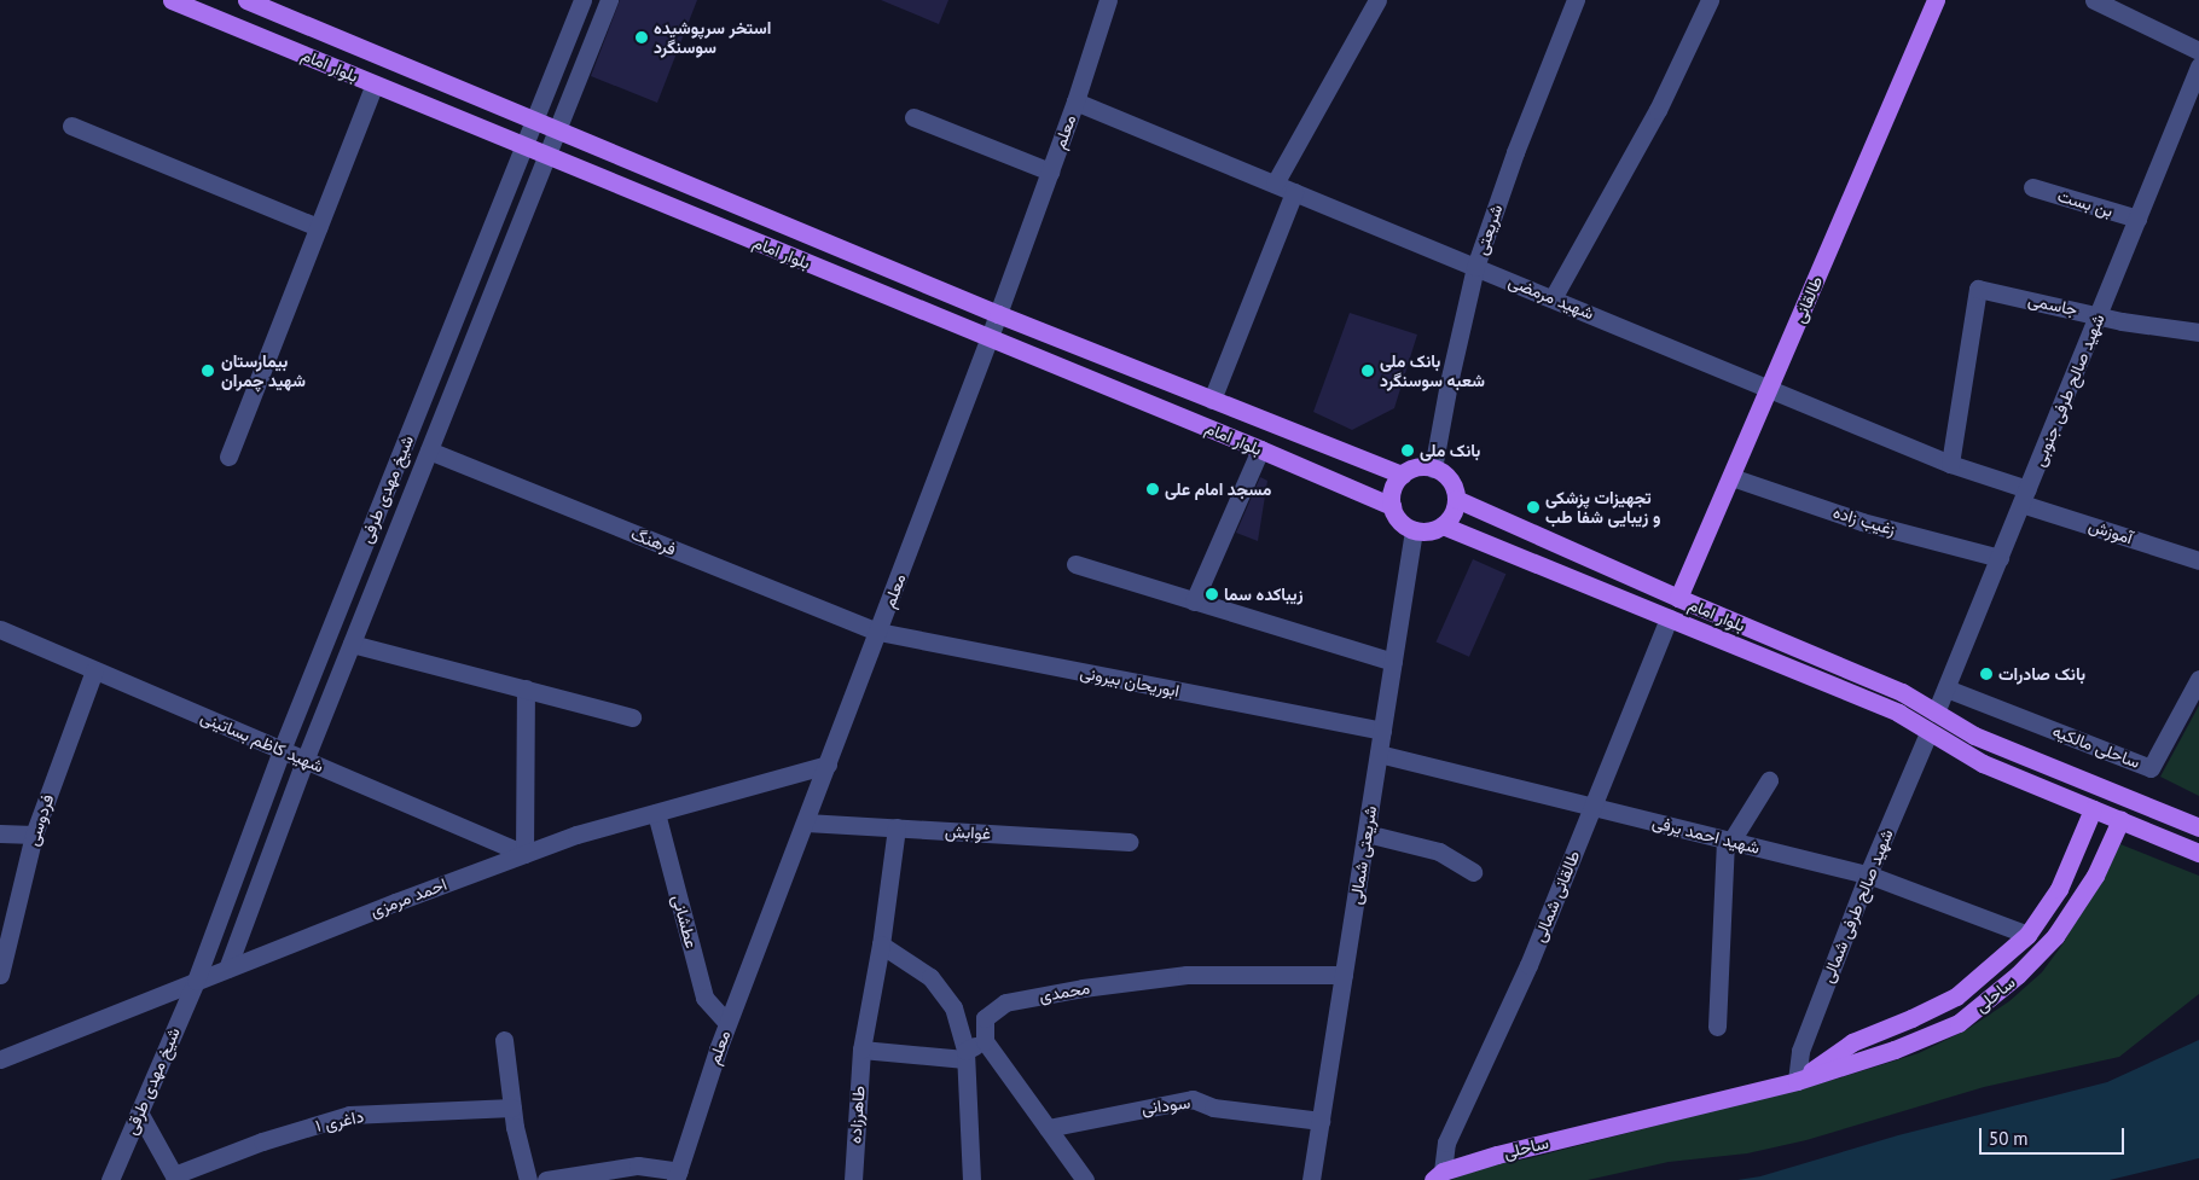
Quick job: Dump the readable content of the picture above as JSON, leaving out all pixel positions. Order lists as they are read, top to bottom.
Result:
{
  "streets": {
    "main road": ["بلوار امام", "طالقانی", "ساحلی"],
    "street": [
      "معلم",
      "بن بست",
      "شریعتی",
      "شهید مرمضی",
      "جاسمی",
      "شهید صالح طرفی جنوبی",
      "شیخ مهدی طرفی",
      "زغیب زاده",
      "آموزش",
      "فرهنگ",
      "ابوریحان بیرونی",
      "شهید کاظم بساتینی",
      "ساحلی مالکیه",
      "فردوسی",
      "غوابش",
      "شهید احمد یرفی",
      "شریعتی شمالی",
      "طالقانی شمالی",
      "احمد مرمزی",
      "شهید صالح طرفی شمالی",
      "عطشانی",
      "محمدی",
      "شیخ مهدی طرقی",
      "سودانی",
      "طاهرزاده",
      "داغری ۱"
    ]
  },
  "crossings": [
    ["بلوار امام", "معلم"],
    ["بلوار امام", "شریعتی"],
    ["بلوار امام", "طالقانی"],
    ["بلوار امام", "شهید صالح طرفی جنوبی"],
    ["بلوار امام", "شیخ مهدی طرفی"],
    ["بلوار امام", "شریعتی شمالی"],
    ["بلوار امام", "طالقانی شمالی"],
    ["بلوار امام", "شهید صالح طرفی شمالی"],
    ["بلوار امام", "ساحلی"],
    ["معلم", "شهید مرمضی"],
    ["معلم", "فرهنگ"],
    ["معلم", "ابوریحان بیرونی"],
    ["معلم", "غوابش"],
    ["معلم", "احمد مرمزی"],
    ["معلم", "عطشانی"],
    ["بن بست", "شهید صالح طرفی جنوبی"],
    ["شریعتی", "شهید مرمضی"],
    ["شریعتی", "شریعتی شمالی"],
    ["شهید مرمضی", "طالقانی"],
    ["شهید مرمضی", "جاسمی"],
    ["شهید مرمضی", "شهید صالح طرفی جنوبی"],
    ["شهید مرمضی", "آموزش"],
    ["طالقانی", "زغیب زاده"],
    ["جاسمی", "شهید صالح طرفی جنوبی"],
    ["شهید صالح طرفی جنوبی", "زغیب زاده"],
    ["شهید صالح طرفی جنوبی", "آموزش"],
    ["شهید صالح طرفی جنوبی", "ساحلی مالکیه"],
    ["شیخ مهدی طرفی", "فرهنگ"],
    ["شیخ مهدی طرفی", "شهید کاظم بساتینی"],
    ["شیخ مهدی طرفی", "احمد مرمزی"],
    ["شیخ مهدی طرفی", "شیخ مهدی طرقی"],
    ["فرهنگ", "ابوریحان بیرونی"],
    ["ابوریحان بیرونی", "شریعتی شمالی"],
    ["شهید کاظم بساتینی", "فردوسی"],
    ["شهید کاظم بساتینی", "احمد مرمزی"],
    ["غوابش", "طاهرزاده"],
    ["شهید احمد یرفی", "شریعتی شمالی"],
    ["شهید احمد یرفی", "طالقانی شمالی"],
    ["شهید احمد یرفی", "شهید صالح طرفی شمالی"],
    ["شهید احمد یرفی", "ساحلی"],
    ["شریعتی شمالی", "محمدی"],
    ["شریعتی شمالی", "سودانی"],
    ["طالقانی شمالی", "ساحلی"],
    ["احمد مرمزی", "عطشانی"],
    ["احمد مرمزی", "شیخ مهدی طرقی"],
    ["شهید صالح طرفی شمالی", "ساحلی"]
  ],
  "places": [
    "استخر سرپوشیده سوسنگرد",
    "بیمارستان شهید چمران",
    "بانک ملی شعبه سوسنگرد",
    "بانک ملی",
    "مسجد امام علی",
    "تجهیزات پزشکی و زیبایی شفا طب",
    "زیباکده سما",
    "بانک صادرات"
  ],
  "scale_bar": "50 m"
}
